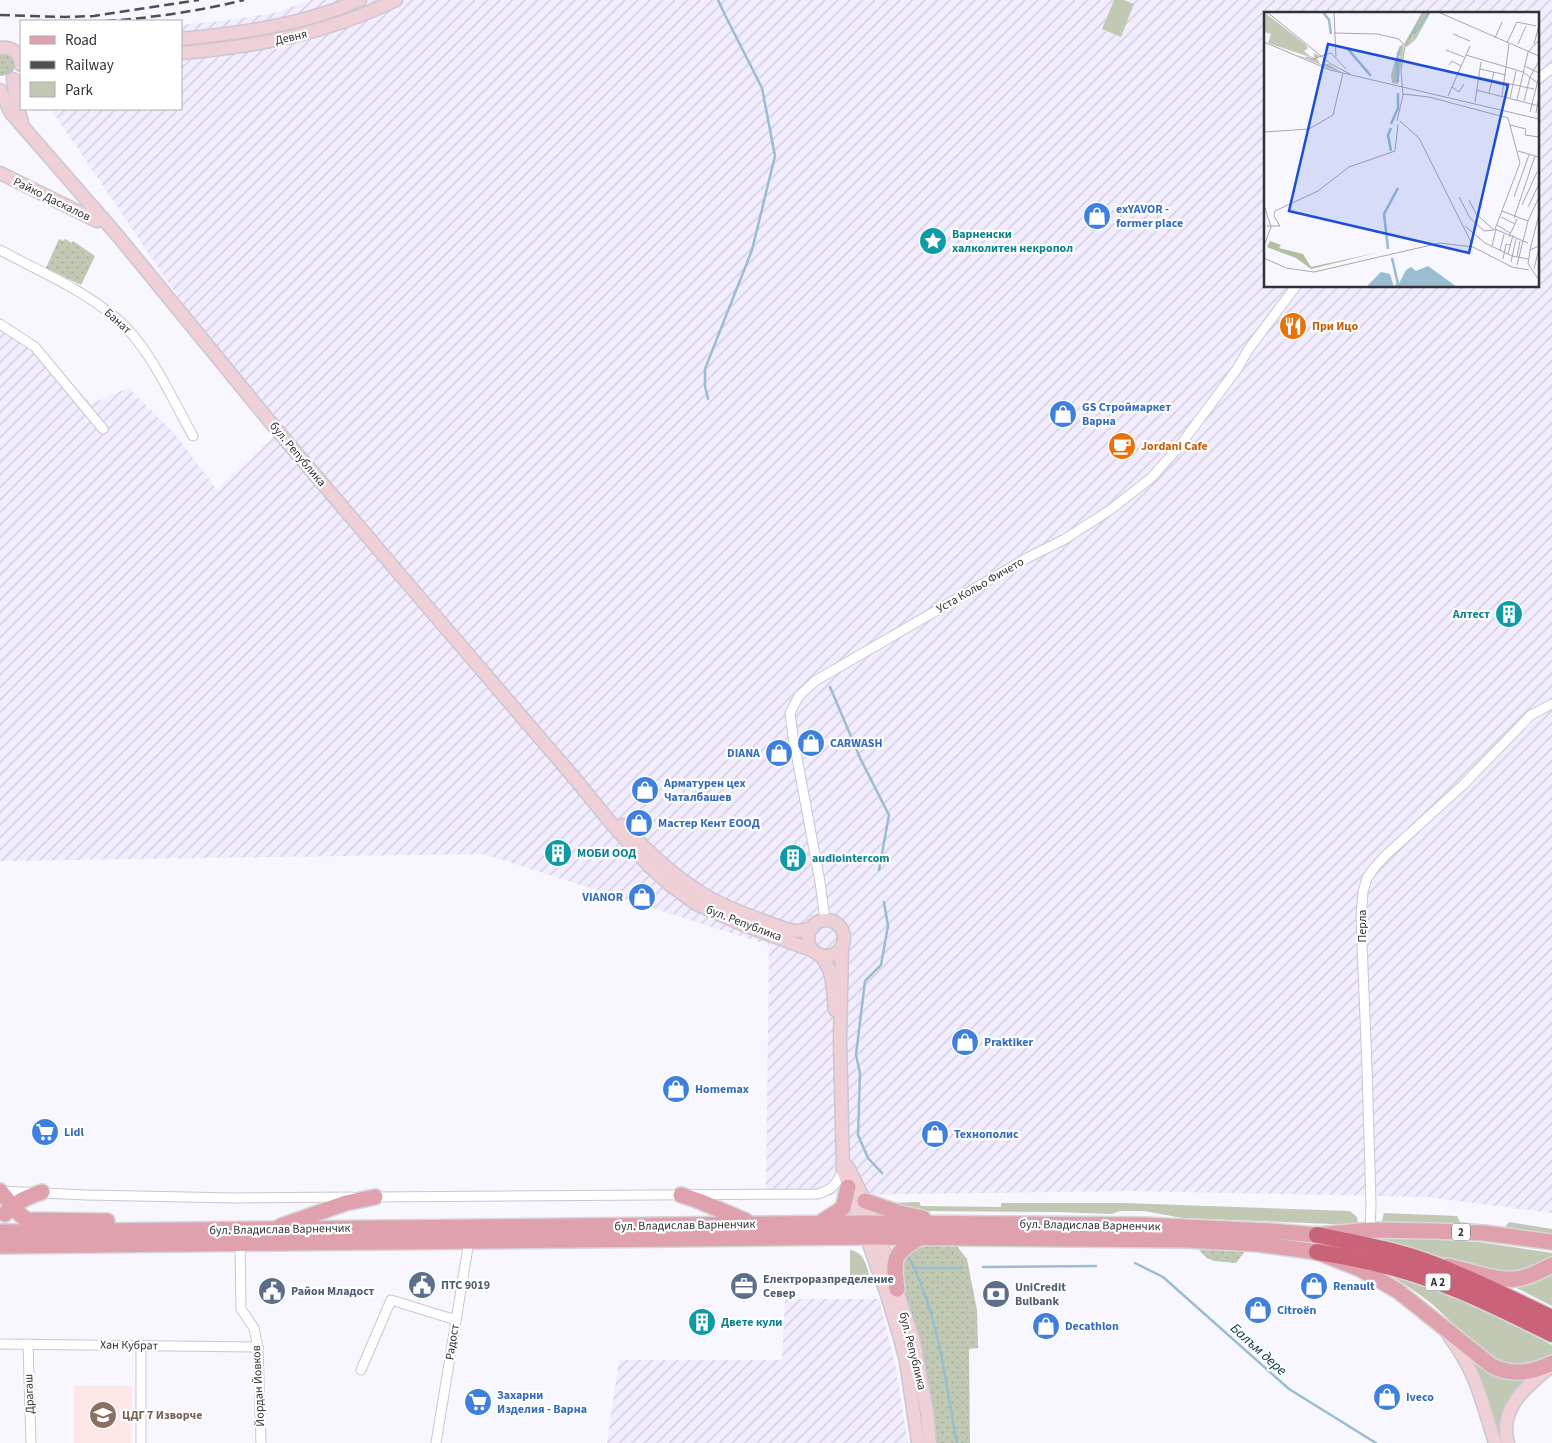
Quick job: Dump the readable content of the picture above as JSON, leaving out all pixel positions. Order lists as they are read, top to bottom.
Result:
{
  "streets": {
    "highway": ["A 2"],
    "main road": ["бул. Владислав Варненчик", "2"],
    "street": [
      "Девня",
      "Райко Даскалов",
      "Банат",
      "бул. Република",
      "Уста Кольо Фичето",
      "Перла",
      "Радост",
      "Хан Кубрат",
      "Йордан Йовков",
      "Драгаш"
    ]
  },
  "crossings": [
    ["Райко Даскалов", "бул. Република"],
    ["бул. Република", "Уста Кольо Фичето"],
    ["бул. Република", "бул. Владислав Варненчик"],
    ["Перла", "бул. Владислав Варненчик"],
    ["Перла", "2"],
    ["бул. Владислав Варненчик", "2"],
    ["бул. Владислав Варненчик", "A 2"],
    ["бул. Владислав Варненчик", "Радост"],
    ["бул. Владислав Варненчик", "Йордан Йовков"],
    ["Хан Кубрат", "Йордан Йовков"],
    ["Хан Кубрат", "Драгаш"]
  ],
  "water": ["Балъм дере"],
  "places": {
    "shop": [
      "exYAVOR - former place",
      "GS Строймаркет Варна",
      "CARWASH",
      "DIANA",
      "Арматурен цех Чаталбашев",
      "Мастер Кент ЕООД",
      "VIANOR",
      "Praktiker",
      "Homemax",
      "Технополис",
      "Renault",
      "Citroën",
      "Decathlon",
      "Iveco"
    ],
    "place": ["Варненски халколитен некропол"],
    "restaurant": ["При Ицо"],
    "cafe": ["Jordani Cafe"],
    "building": [
      "Алтест",
      "МОБИ ООД",
      "audiointercom",
      "Двете кули"
    ],
    "supermarket": ["Lidl", "Захарни Изделия - Варна"],
    "public building": ["ПТС 9019", "Район Младост"],
    "office": ["Електроразпределение Север"],
    "bank": ["UniCredit Bulbank"],
    "school or university": ["ЦДГ 7 Изворче"]
  },
  "legend": ["Road", "Railway", "Park"]
}
